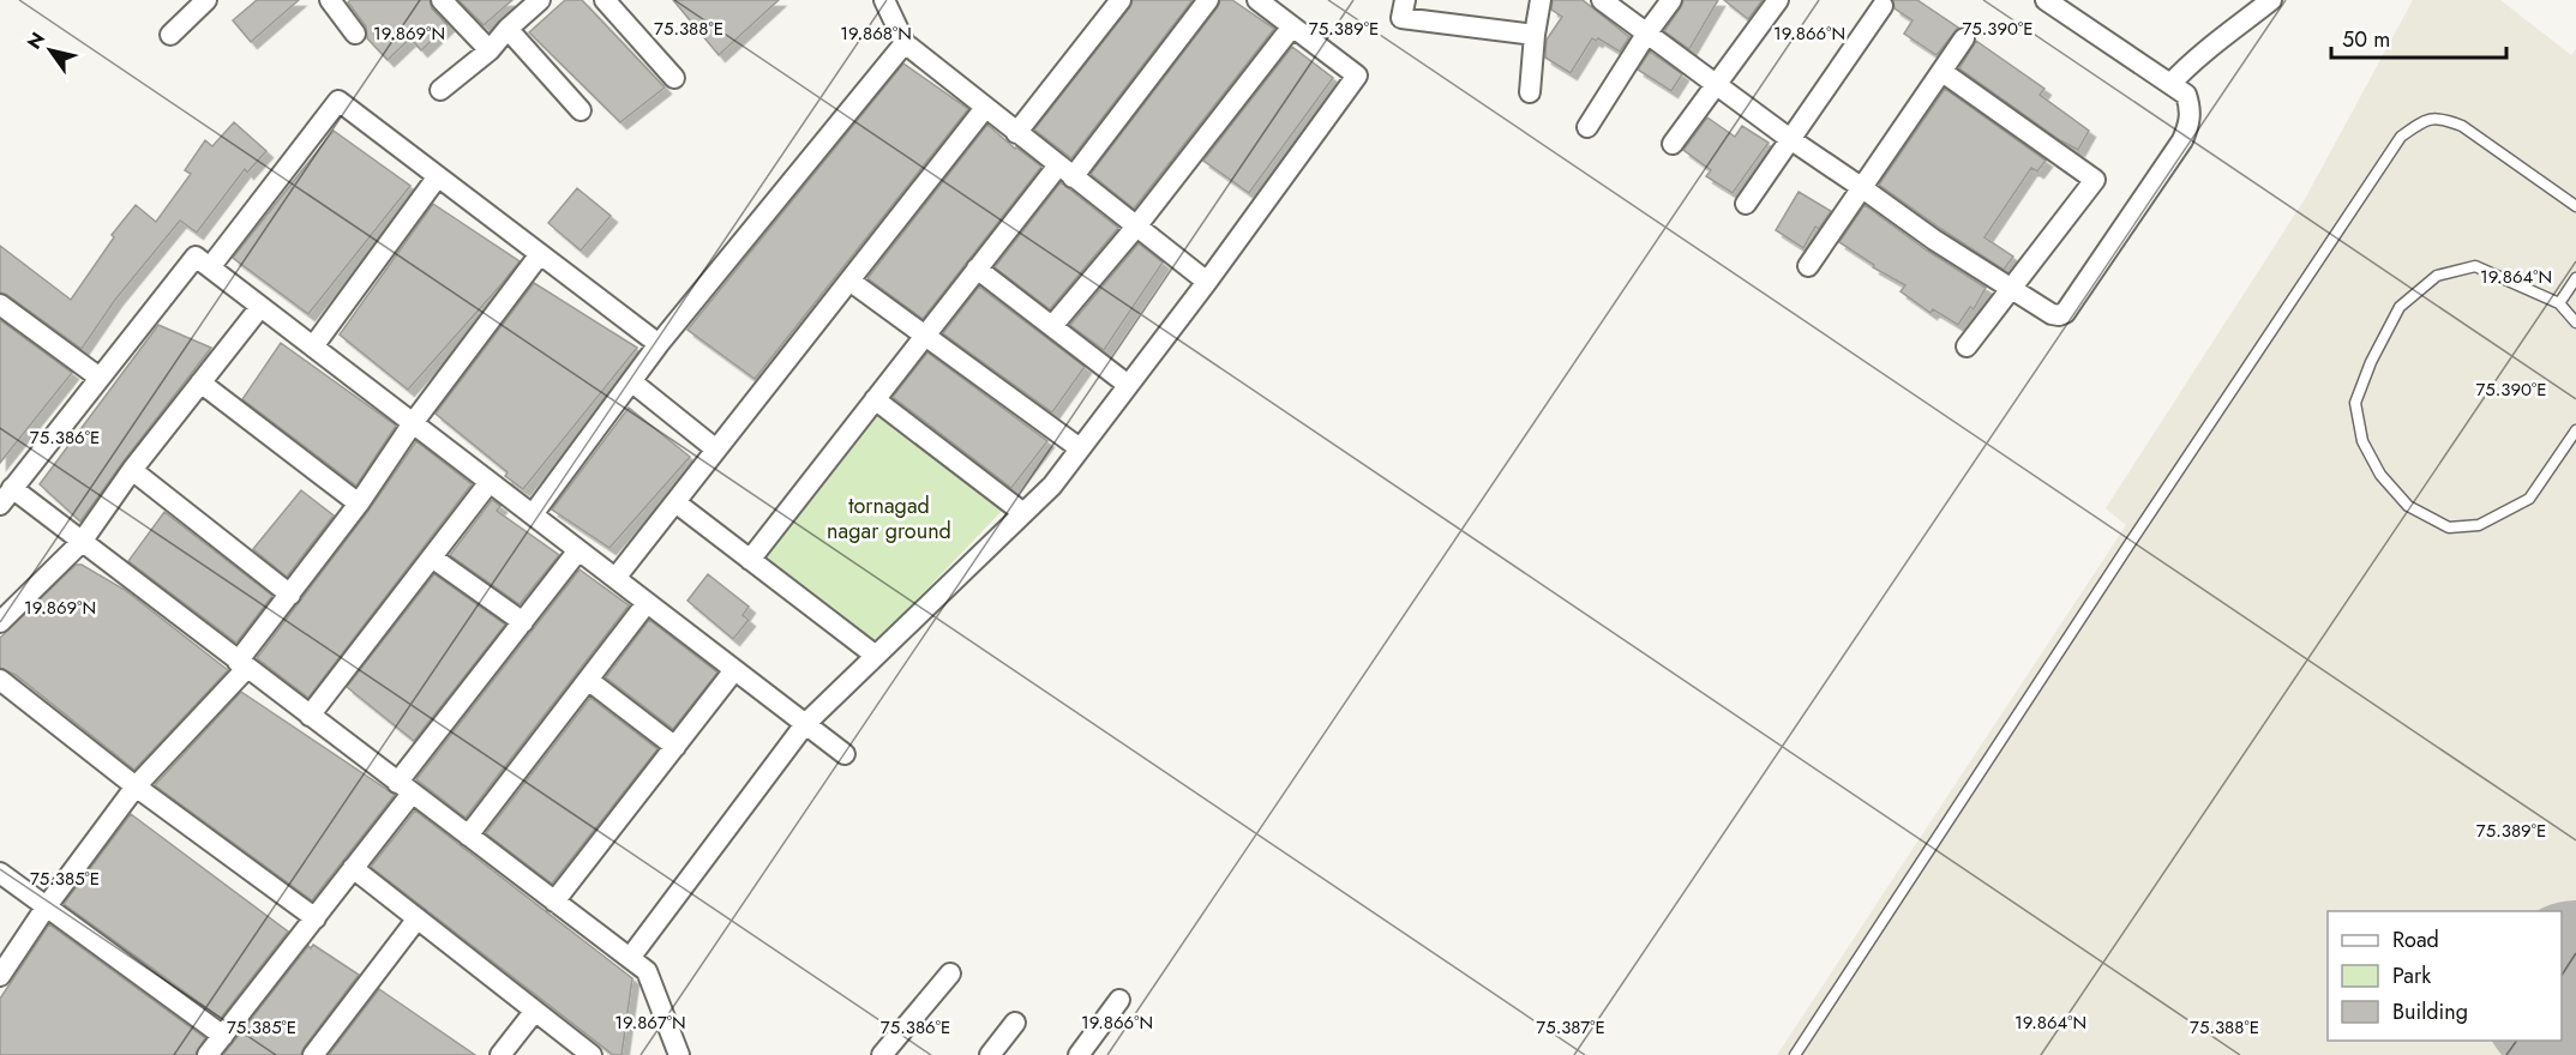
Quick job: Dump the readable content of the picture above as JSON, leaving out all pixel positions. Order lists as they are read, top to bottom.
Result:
{
  "parks": ["tornagad nagar ground"],
  "legend": ["Road", "Park", "Building"],
  "scale_bar": "50 m",
  "north": "top left",
  "coordinates": [
    "75.388°E",
    "75.389°E",
    "75.390°E",
    "19.869°N",
    "19.868°N",
    "19.866°N",
    "19.864°N",
    "75.386°E",
    "75.385°E",
    "19.867°N",
    "75.387°E"
  ]
}
